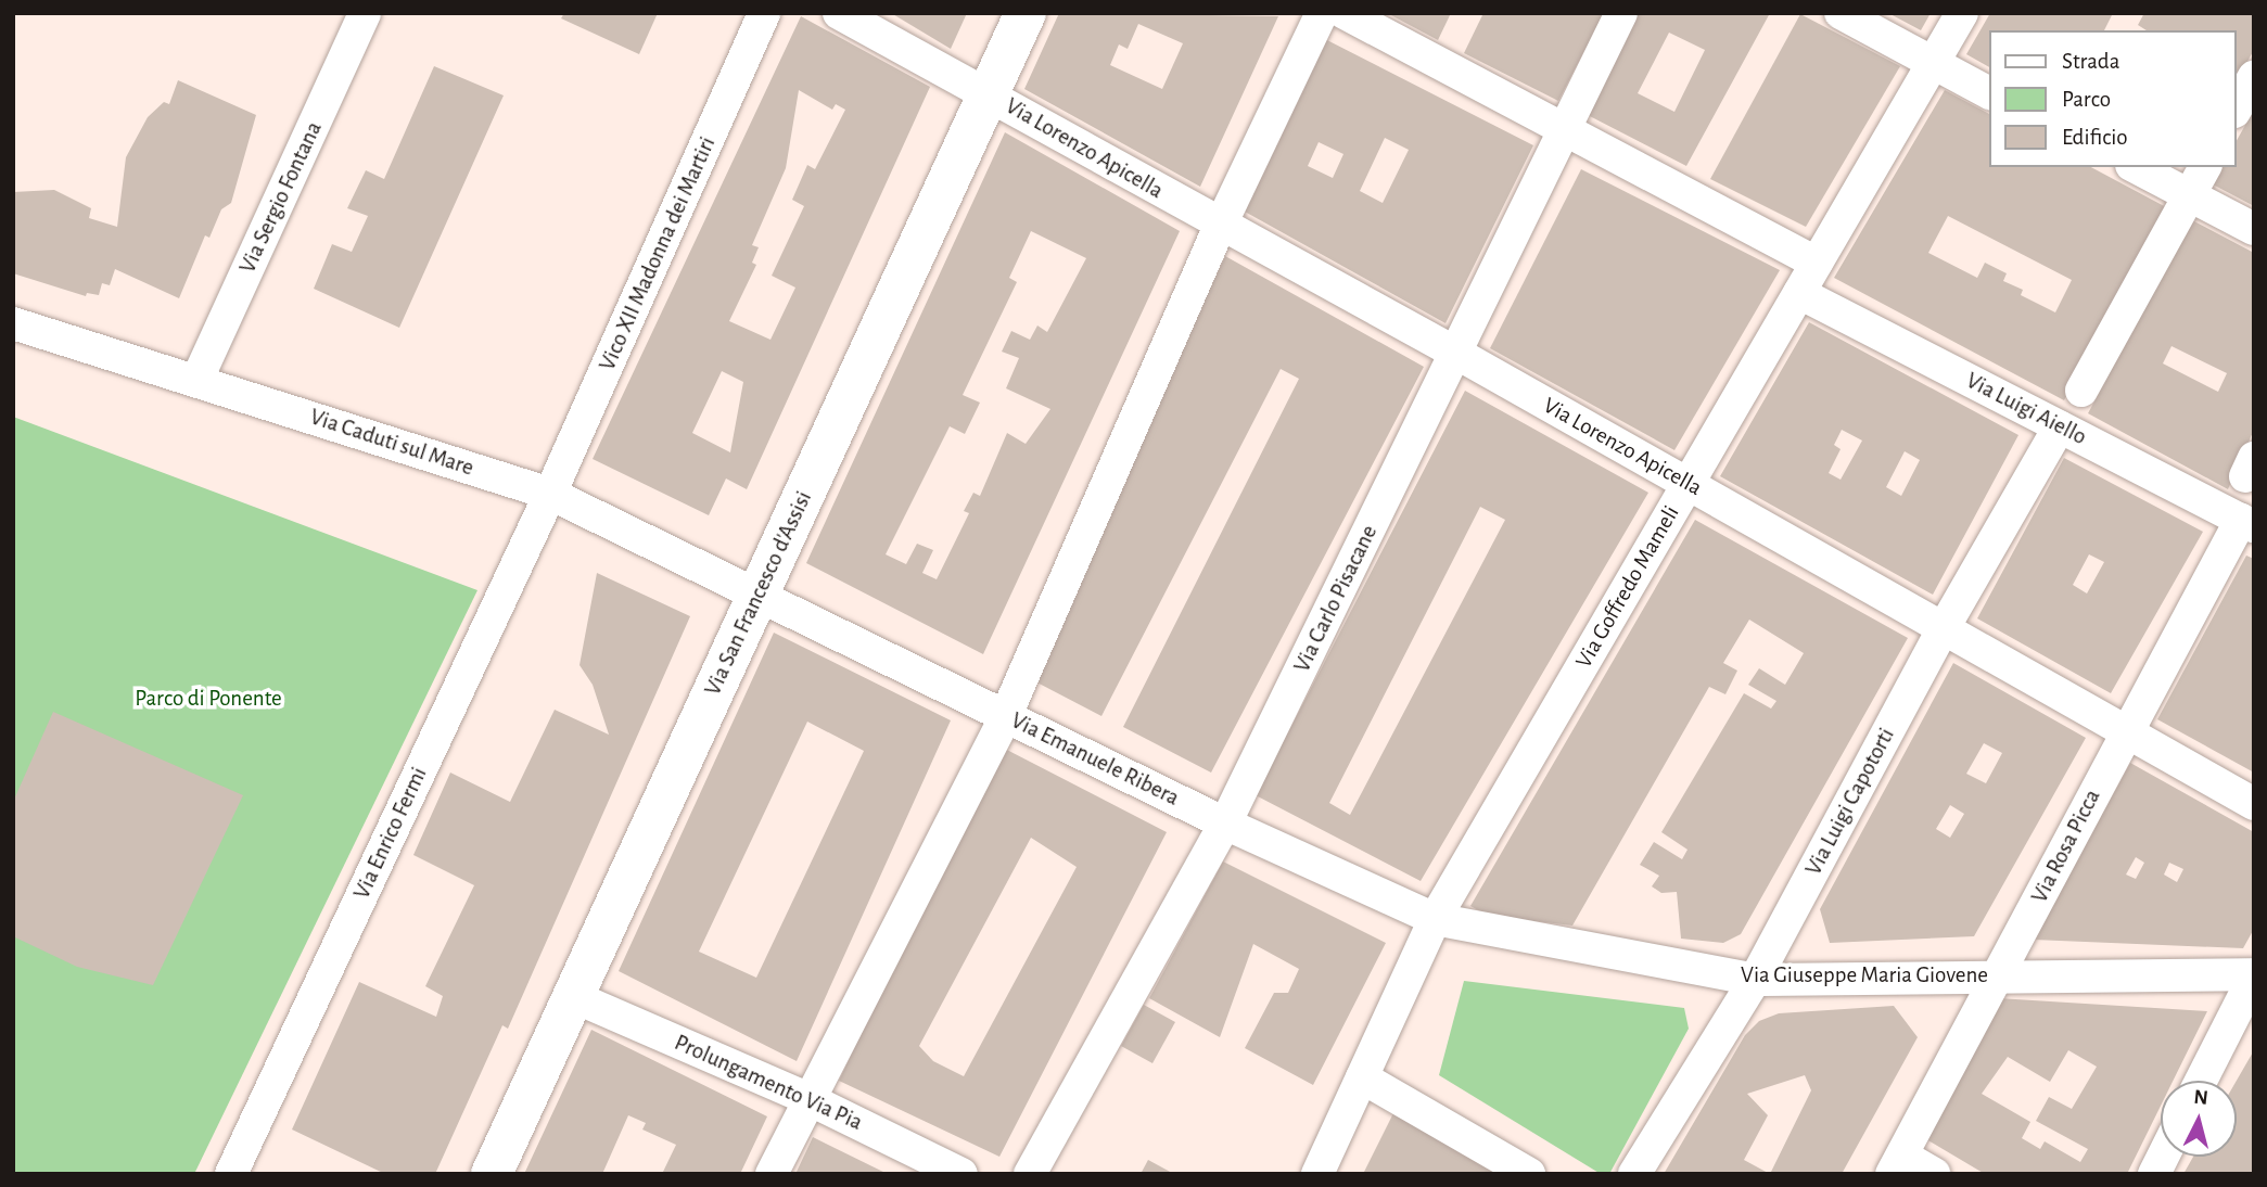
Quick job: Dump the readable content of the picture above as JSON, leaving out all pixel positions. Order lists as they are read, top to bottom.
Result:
{
  "streets": {
    "street": [
      "Via Lorenzo Apicella",
      "Via Sergio Fontana",
      "Vico XII Madonna dei Martiri",
      "Via Luigi Aiello",
      "Via Caduti sul Mare",
      "Via Goffredo Mameli",
      "Via San Francesco d'Assisi",
      "Via Carlo Pisacane",
      "Via Emanuele Ribera",
      "Via Luigi Capotorti",
      "Via Enrico Fermi",
      "Via Rosa Picca",
      "Via Giuseppe Maria Giovene",
      "Prolungamento Via Pia"
    ]
  },
  "crossings": [
    ["Via Lorenzo Apicella", "Via Goffredo Mameli"],
    ["Via Lorenzo Apicella", "Via San Francesco d'Assisi"],
    ["Via Lorenzo Apicella", "Via Carlo Pisacane"],
    ["Via Lorenzo Apicella", "Via Luigi Capotorti"],
    ["Via Lorenzo Apicella", "Via Rosa Picca"],
    ["Via Sergio Fontana", "Via Caduti sul Mare"],
    ["Vico XII Madonna dei Martiri", "Via Caduti sul Mare"],
    ["Vico XII Madonna dei Martiri", "Via Enrico Fermi"],
    ["Via Luigi Aiello", "Via Goffredo Mameli"],
    ["Via Luigi Aiello", "Via Luigi Capotorti"],
    ["Via Luigi Aiello", "Via Rosa Picca"],
    ["Via Caduti sul Mare", "Via San Francesco d'Assisi"],
    ["Via Caduti sul Mare", "Via Emanuele Ribera"],
    ["Via Caduti sul Mare", "Via Enrico Fermi"],
    ["Via Goffredo Mameli", "Via Emanuele Ribera"],
    ["Via Goffredo Mameli", "Via Giuseppe Maria Giovene"],
    ["Via San Francesco d'Assisi", "Via Emanuele Ribera"],
    ["Via San Francesco d'Assisi", "Prolungamento Via Pia"],
    ["Via Carlo Pisacane", "Via Emanuele Ribera"],
    ["Via Emanuele Ribera", "Via Giuseppe Maria Giovene"],
    ["Via Luigi Capotorti", "Via Giuseppe Maria Giovene"],
    ["Via Rosa Picca", "Via Giuseppe Maria Giovene"]
  ],
  "parks": ["Parco di Ponente"],
  "legend": ["Strada", "Parco", "Edificio"],
  "north": "top"
}
